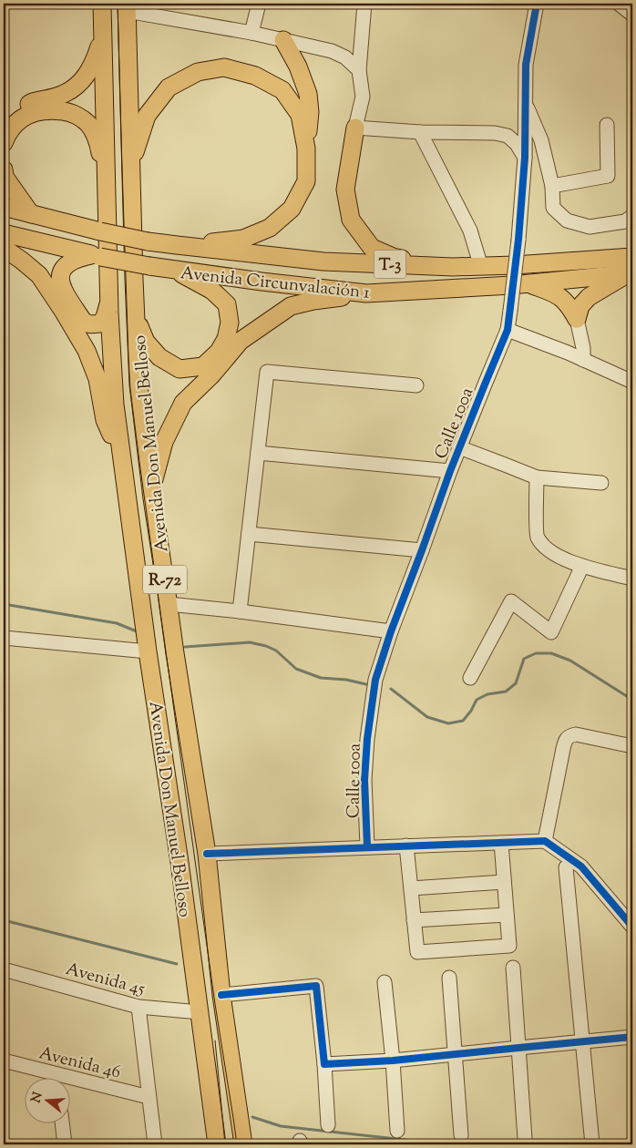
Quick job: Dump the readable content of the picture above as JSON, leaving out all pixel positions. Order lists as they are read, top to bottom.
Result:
{
  "streets": {
    "main road": [
      "T-3",
      "Avenida Circunvalación 1",
      "Avenida Don Manuel Belloso",
      "R-72"
    ],
    "street": ["Calle 100a", "Avenida 45", "Avenida 46"]
  },
  "crossings": [
    ["Avenida Don Manuel Belloso", "R-72"],
    ["Avenida Don Manuel Belloso", "Avenida 45"]
  ],
  "north": "left"
}
